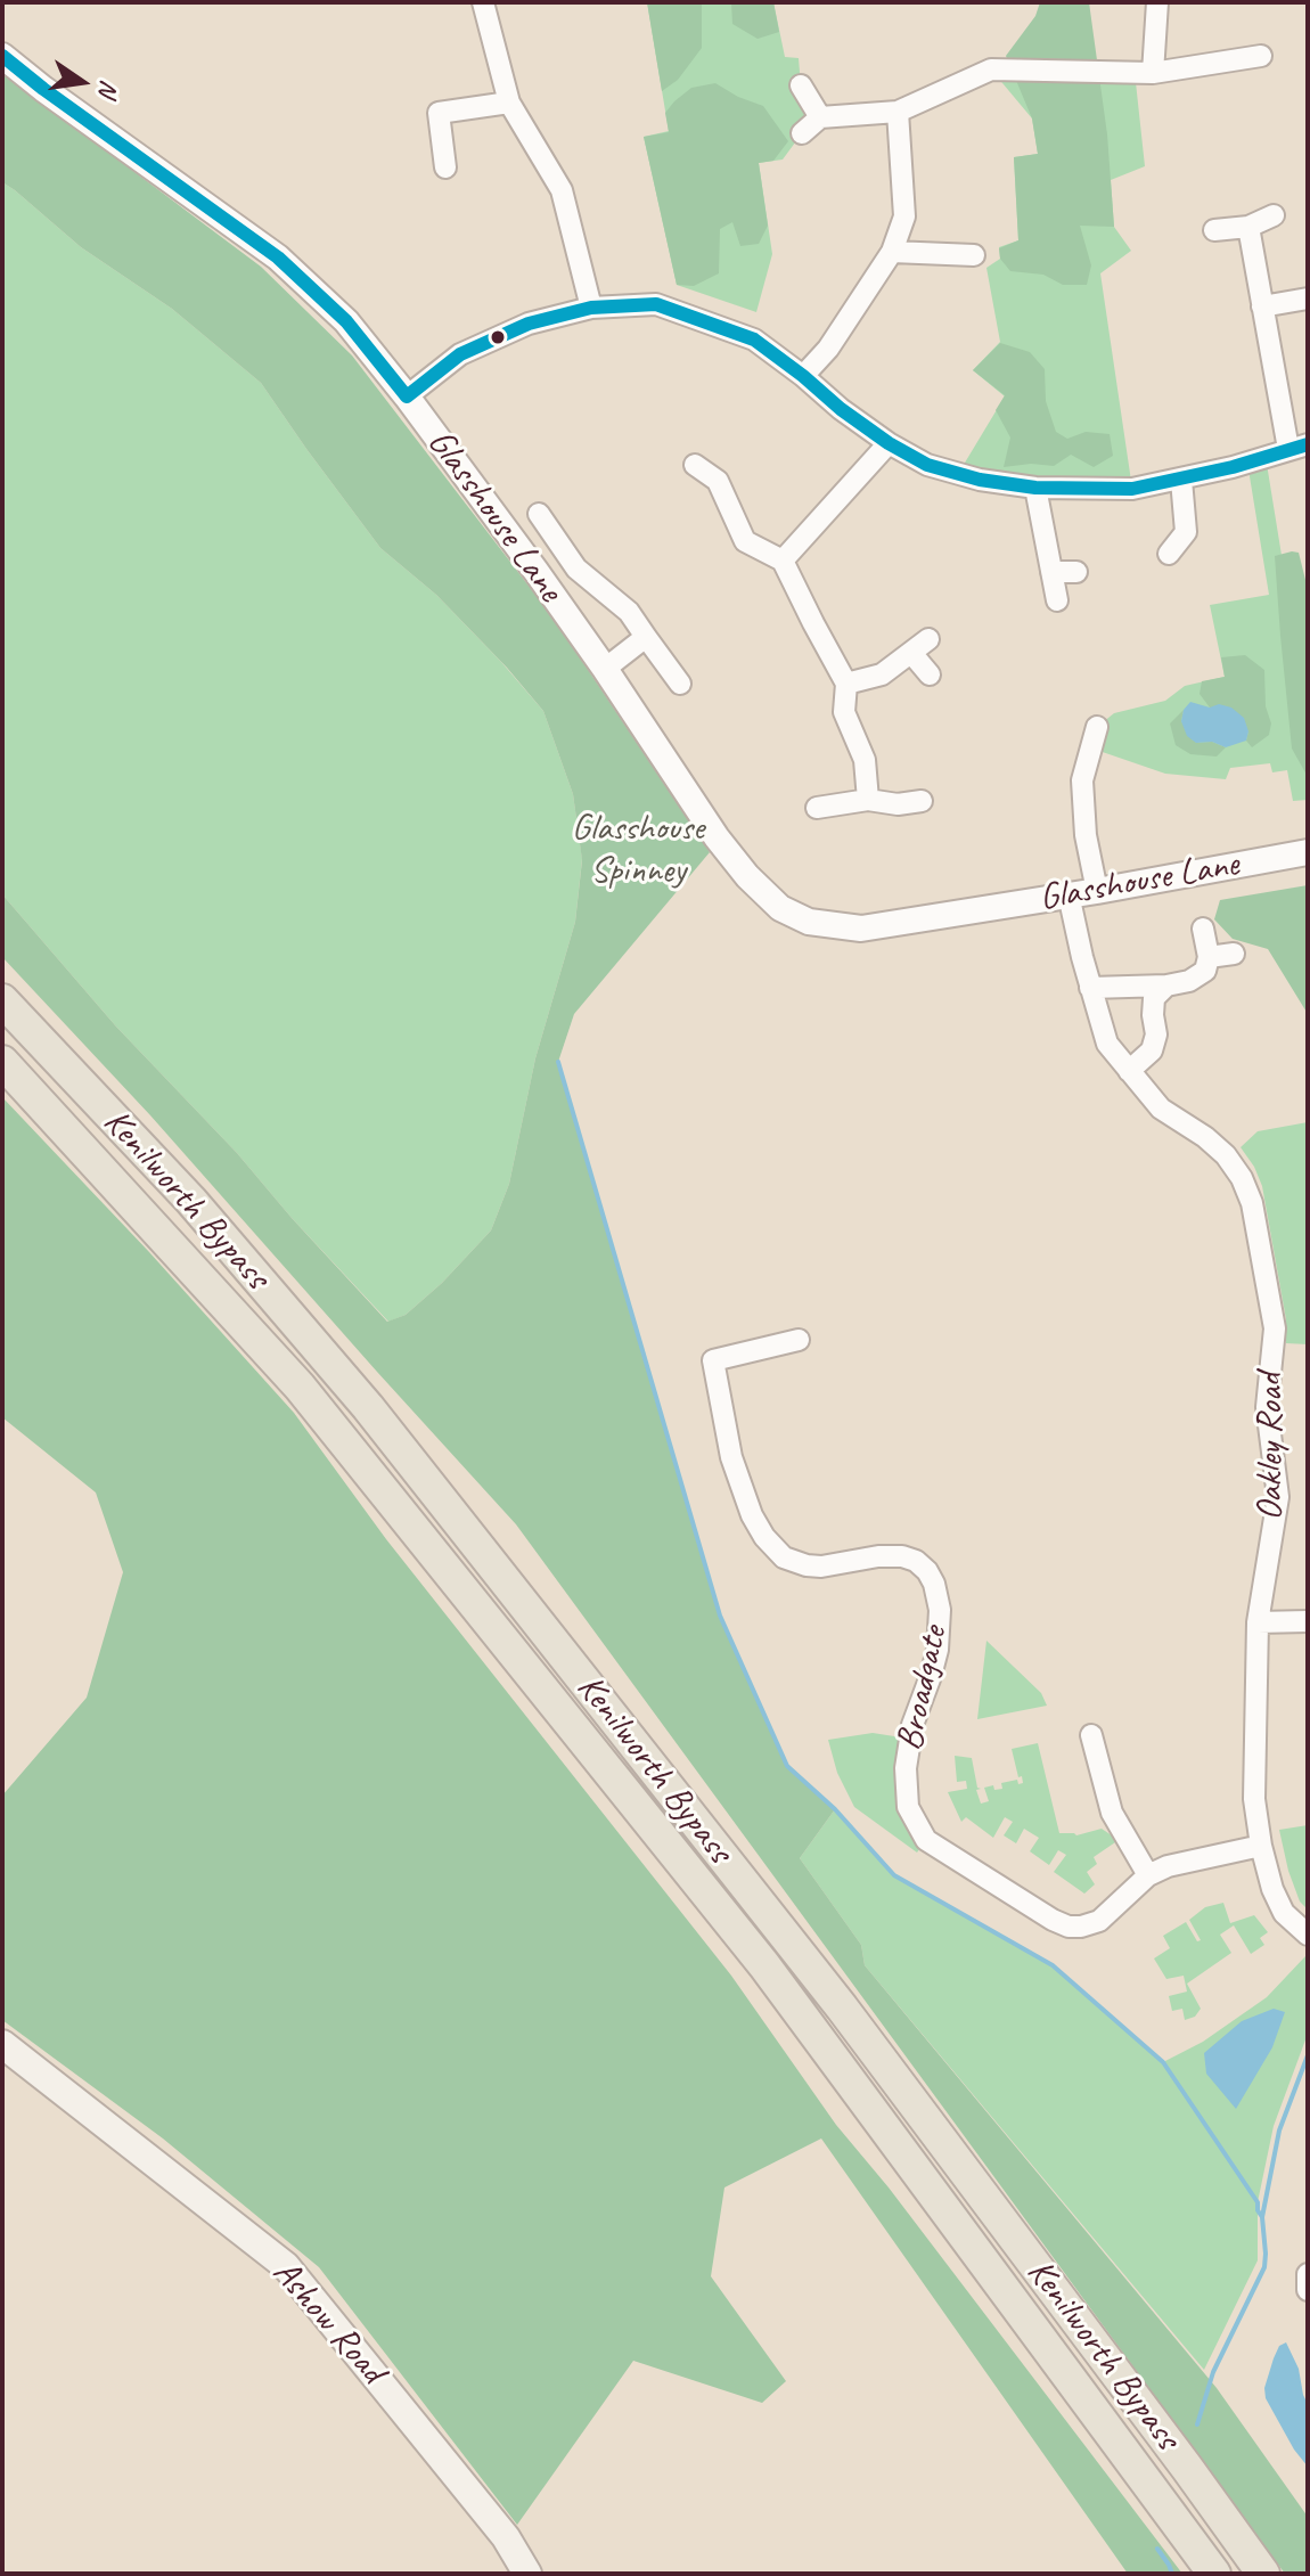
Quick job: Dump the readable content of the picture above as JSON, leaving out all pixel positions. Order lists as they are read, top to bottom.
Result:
{
  "streets": {
    "highway": ["Kenilworth Bypass"],
    "main road": ["Ashow Road"],
    "street": ["Glasshouse Lane", "Oakley Road", "Broadgate"]
  },
  "crossings": [
    ["Glasshouse Lane", "Oakley Road"],
    ["Oakley Road", "Broadgate"]
  ],
  "parks": ["Glasshouse Spinney"],
  "north": "right"
}
